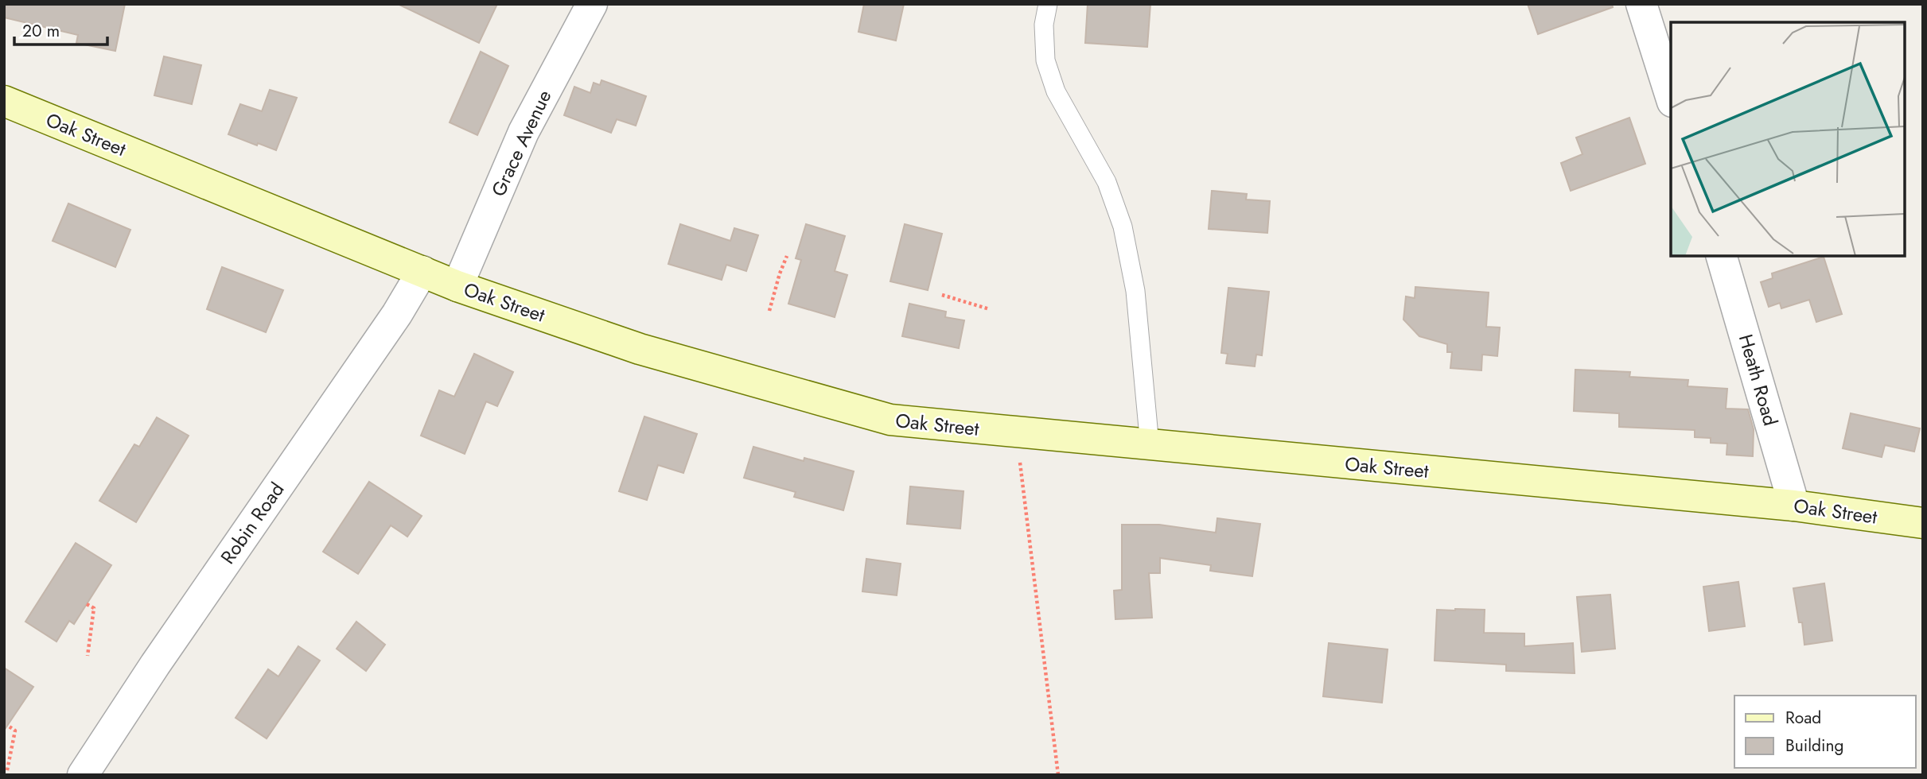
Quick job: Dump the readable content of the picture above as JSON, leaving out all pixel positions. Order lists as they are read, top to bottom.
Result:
{
  "streets": {
    "street": [
      "Oak Street",
      "Grace Avenue",
      "Heath Road",
      "Robin Road"
    ]
  },
  "crossings": [
    ["Oak Street", "Grace Avenue"],
    ["Oak Street", "Heath Road"],
    ["Oak Street", "Robin Road"]
  ],
  "legend": ["Road", "Building"],
  "scale_bar": "20 m"
}
